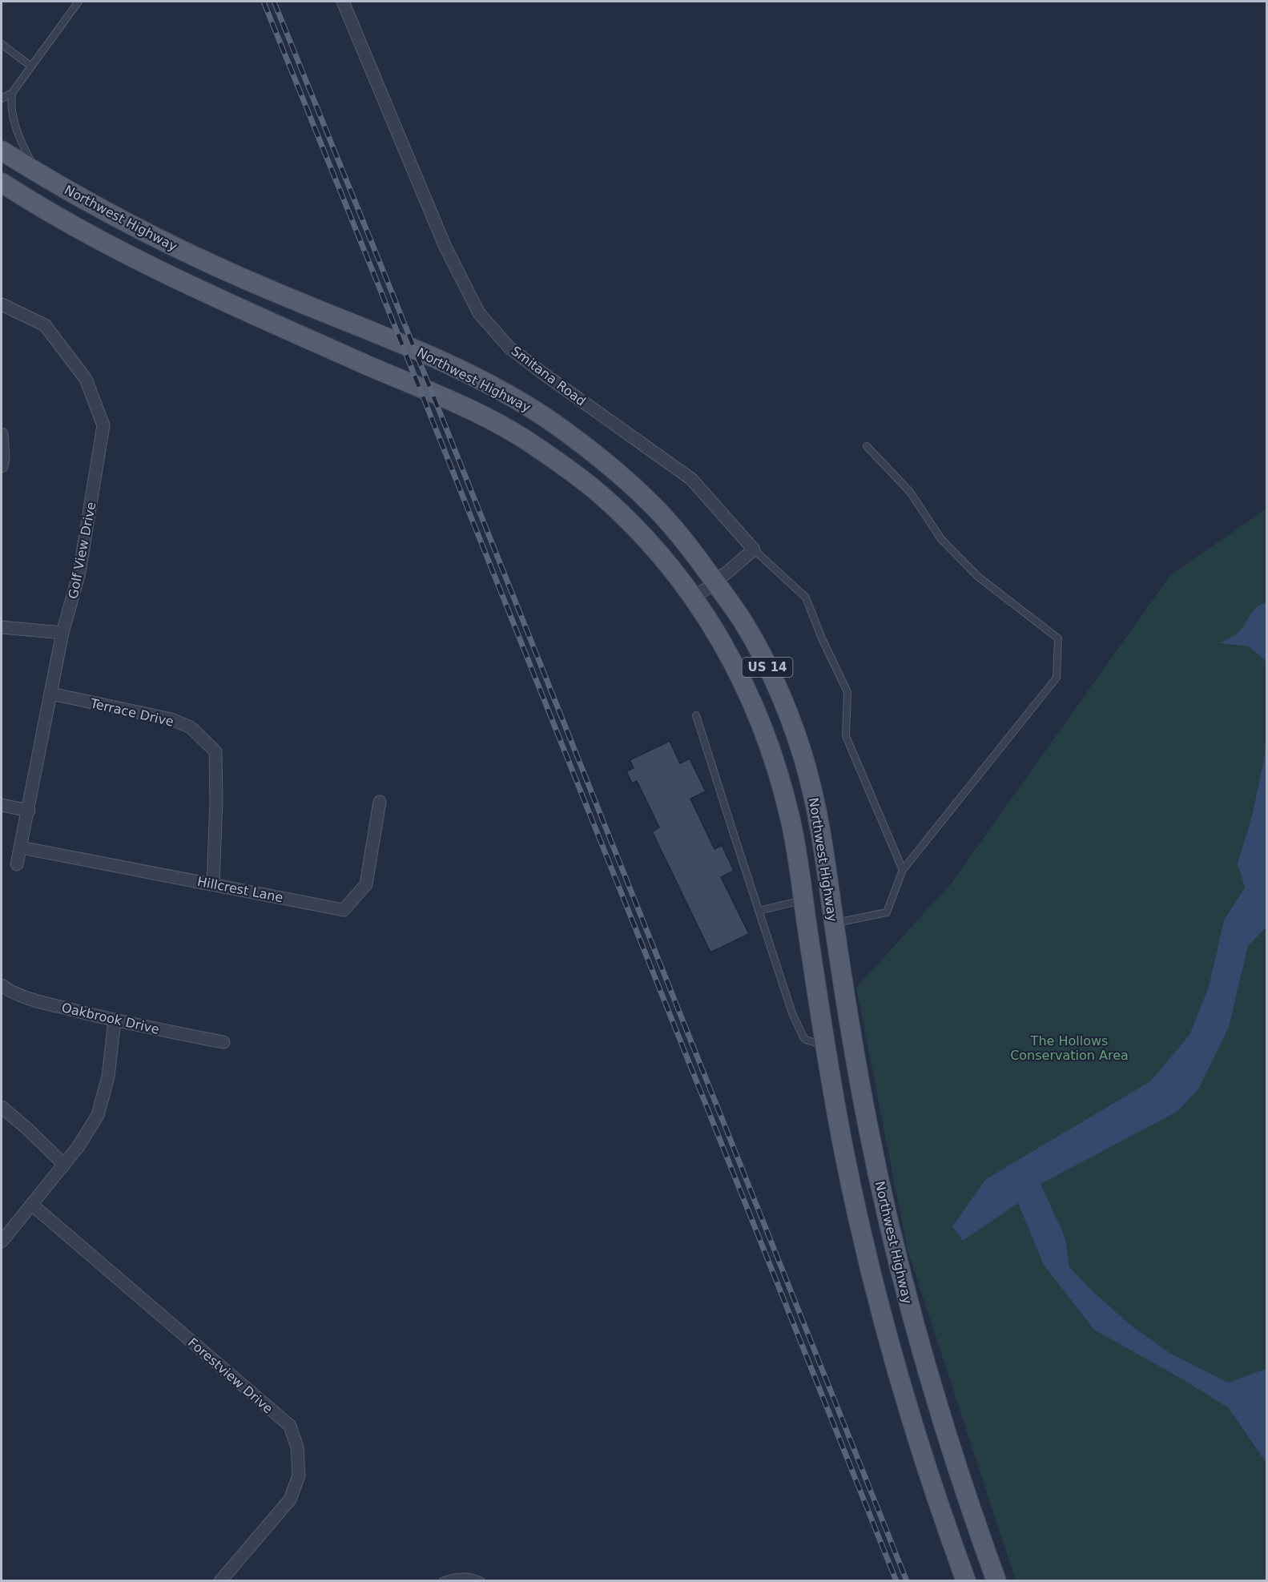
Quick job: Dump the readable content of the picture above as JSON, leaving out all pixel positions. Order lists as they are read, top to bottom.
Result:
{
  "streets": {
    "main road": ["Northwest Highway", "US 14"],
    "street": [
      "Smitana Road",
      "Golf View Drive",
      "Terrace Drive",
      "Hillcrest Lane",
      "Oakbrook Drive",
      "Forestview Drive"
    ]
  },
  "crossings": [
    ["Golf View Drive", "Terrace Drive"],
    ["Golf View Drive", "Hillcrest Lane"],
    ["Terrace Drive", "Hillcrest Lane"]
  ],
  "parks": ["The Hollows Conservation Area"]
}
